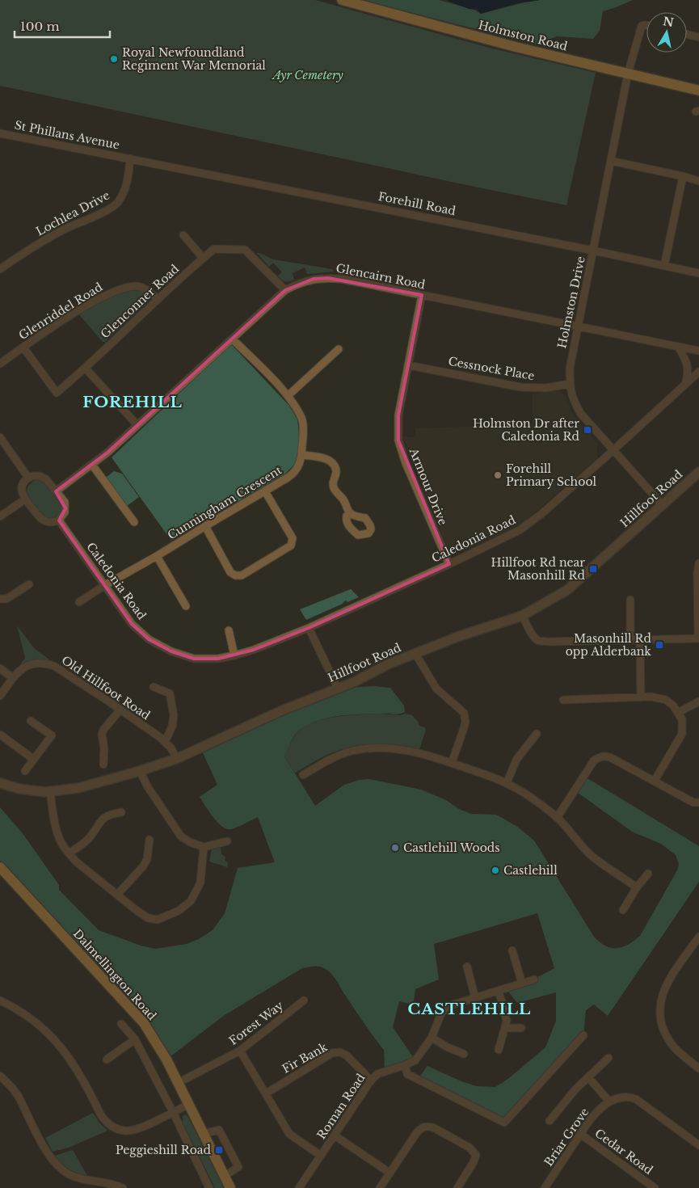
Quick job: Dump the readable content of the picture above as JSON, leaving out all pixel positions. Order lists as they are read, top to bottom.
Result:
{
  "streets": {
    "main road": ["Holmston Road", "Dalmellington Road"],
    "street": [
      "St Phillans Avenue",
      "Forehill Road",
      "Lochlea Drive",
      "Glencairn Road",
      "Glenconner Road",
      "Holmston Drive",
      "Glenriddel Road",
      "Cessnock Place",
      "Armour Drive",
      "Hillfoot Road",
      "Cunningham Crescent",
      "Caledonia Road",
      "Old Hillfoot Road",
      "Forest Way",
      "Fir Bank",
      "Roman Road",
      "Briar Grove",
      "Cedar Road"
    ]
  },
  "crossings": [
    ["Holmston Road", "Holmston Drive"],
    ["St Phillans Avenue", "Forehill Road"],
    ["St Phillans Avenue", "Lochlea Drive"],
    ["Forehill Road", "Lochlea Drive"],
    ["Forehill Road", "Holmston Drive"],
    ["Glencairn Road", "Glenconner Road"],
    ["Glencairn Road", "Holmston Drive"],
    ["Glencairn Road", "Armour Drive"],
    ["Glencairn Road", "Cunningham Crescent"],
    ["Glencairn Road", "Caledonia Road"],
    ["Glenconner Road", "Glenriddel Road"],
    ["Holmston Drive", "Cessnock Place"],
    ["Holmston Drive", "Hillfoot Road"],
    ["Holmston Drive", "Caledonia Road"],
    ["Cessnock Place", "Armour Drive"],
    ["Armour Drive", "Caledonia Road"],
    ["Hillfoot Road", "Old Hillfoot Road"],
    ["Cunningham Crescent", "Caledonia Road"],
    ["Dalmellington Road", "Forest Way"],
    ["Fir Bank", "Roman Road"],
    ["Briar Grove", "Cedar Road"]
  ],
  "districts": ["FOREHILL", "CASTLEHILL"],
  "parks": ["Ayr Cemetery"],
  "places": {
    "other": [
      "Royal Newfoundland Regiment War Memorial",
      "Forehill Primary School",
      "Castlehill Woods",
      "Castlehill"
    ],
    "transit": [
      "Holmston Dr after Caledonia Rd",
      "Hillfoot Rd near Masonhill Rd",
      "Masonhill Rd opp Alderbank",
      "Peggieshill Road"
    ]
  },
  "scale_bar": "100 m",
  "north": "top"
}
